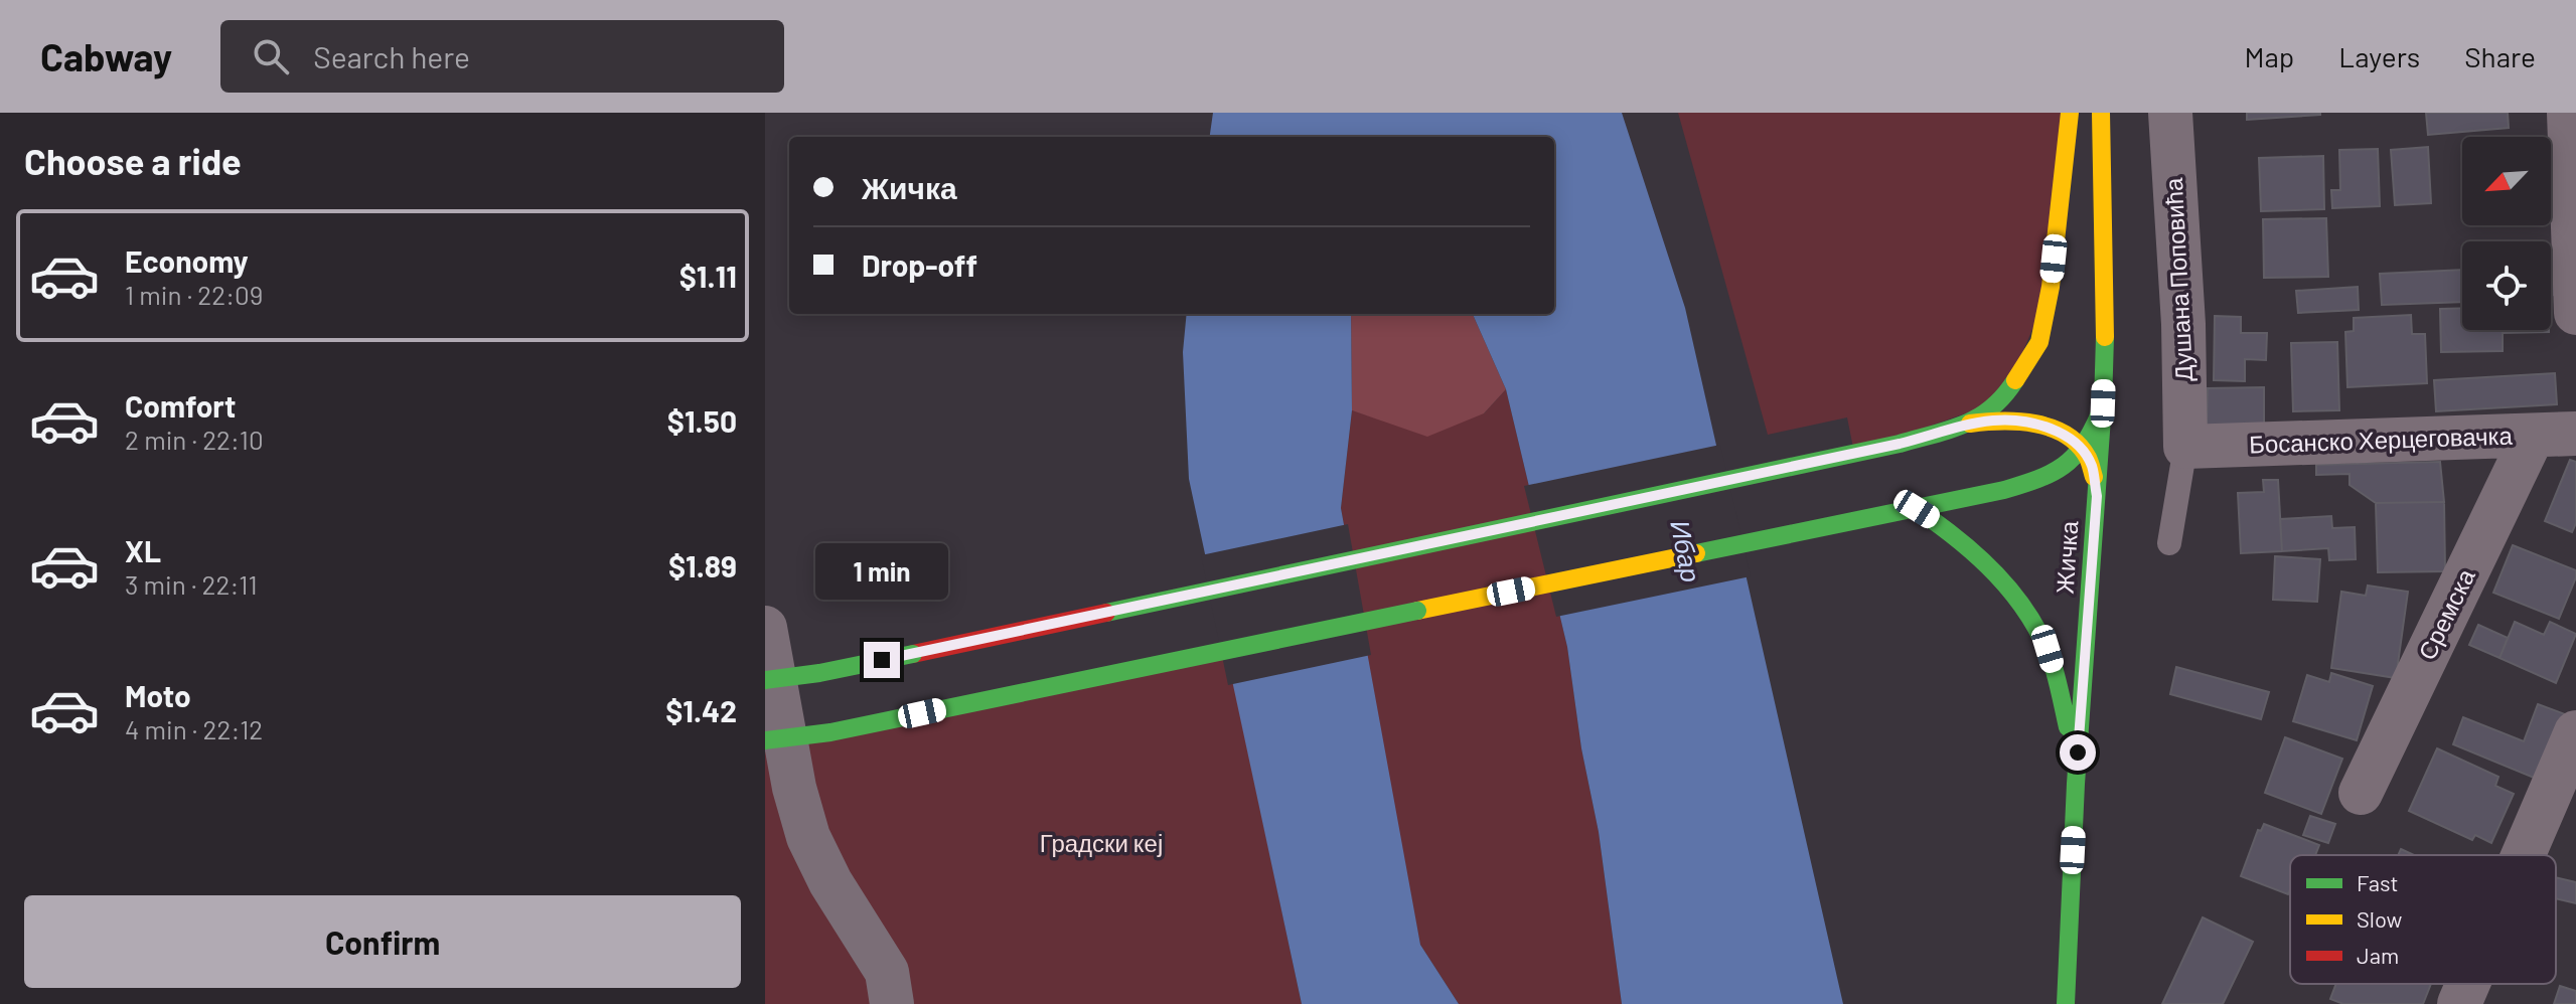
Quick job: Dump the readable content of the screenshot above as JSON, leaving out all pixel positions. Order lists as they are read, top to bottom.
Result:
{
  "streets": {
    "main road": ["Жичка"],
    "street": ["Душана Поповића", "Босанско Херцеговачка", "Сремска"]
  },
  "crossings": [
    ["Душана Поповића", "Босанско Херцеговачка"],
    ["Босанско Херцеговачка", "Сремска"]
  ],
  "water": ["Ибар"],
  "parks": ["Градски кеј"],
  "legend": ["Fast", "Slow", "Jam"],
  "north": "bottom left",
  "page": {
    "header": "Cabway",
    "search": "Search here",
    "nav": ["Map", "Layers", "Share"],
    "heading": "Choose a ride",
    "banner": ["Жичка", "Drop-off"],
    "list": [
      {
        "name": "Economy",
        "note": "1 min · 22:09",
        "value": "$1.11"
      },
      {
        "name": "Comfort",
        "note": "2 min · 22:10",
        "value": "$1.50"
      },
      {
        "name": "XL",
        "note": "3 min · 22:11",
        "value": "$1.89"
      },
      {
        "name": "Moto",
        "note": "4 min · 22:12",
        "value": "$1.42"
      }
    ],
    "bubble": "1 min",
    "buttons": "Confirm"
  }
}
